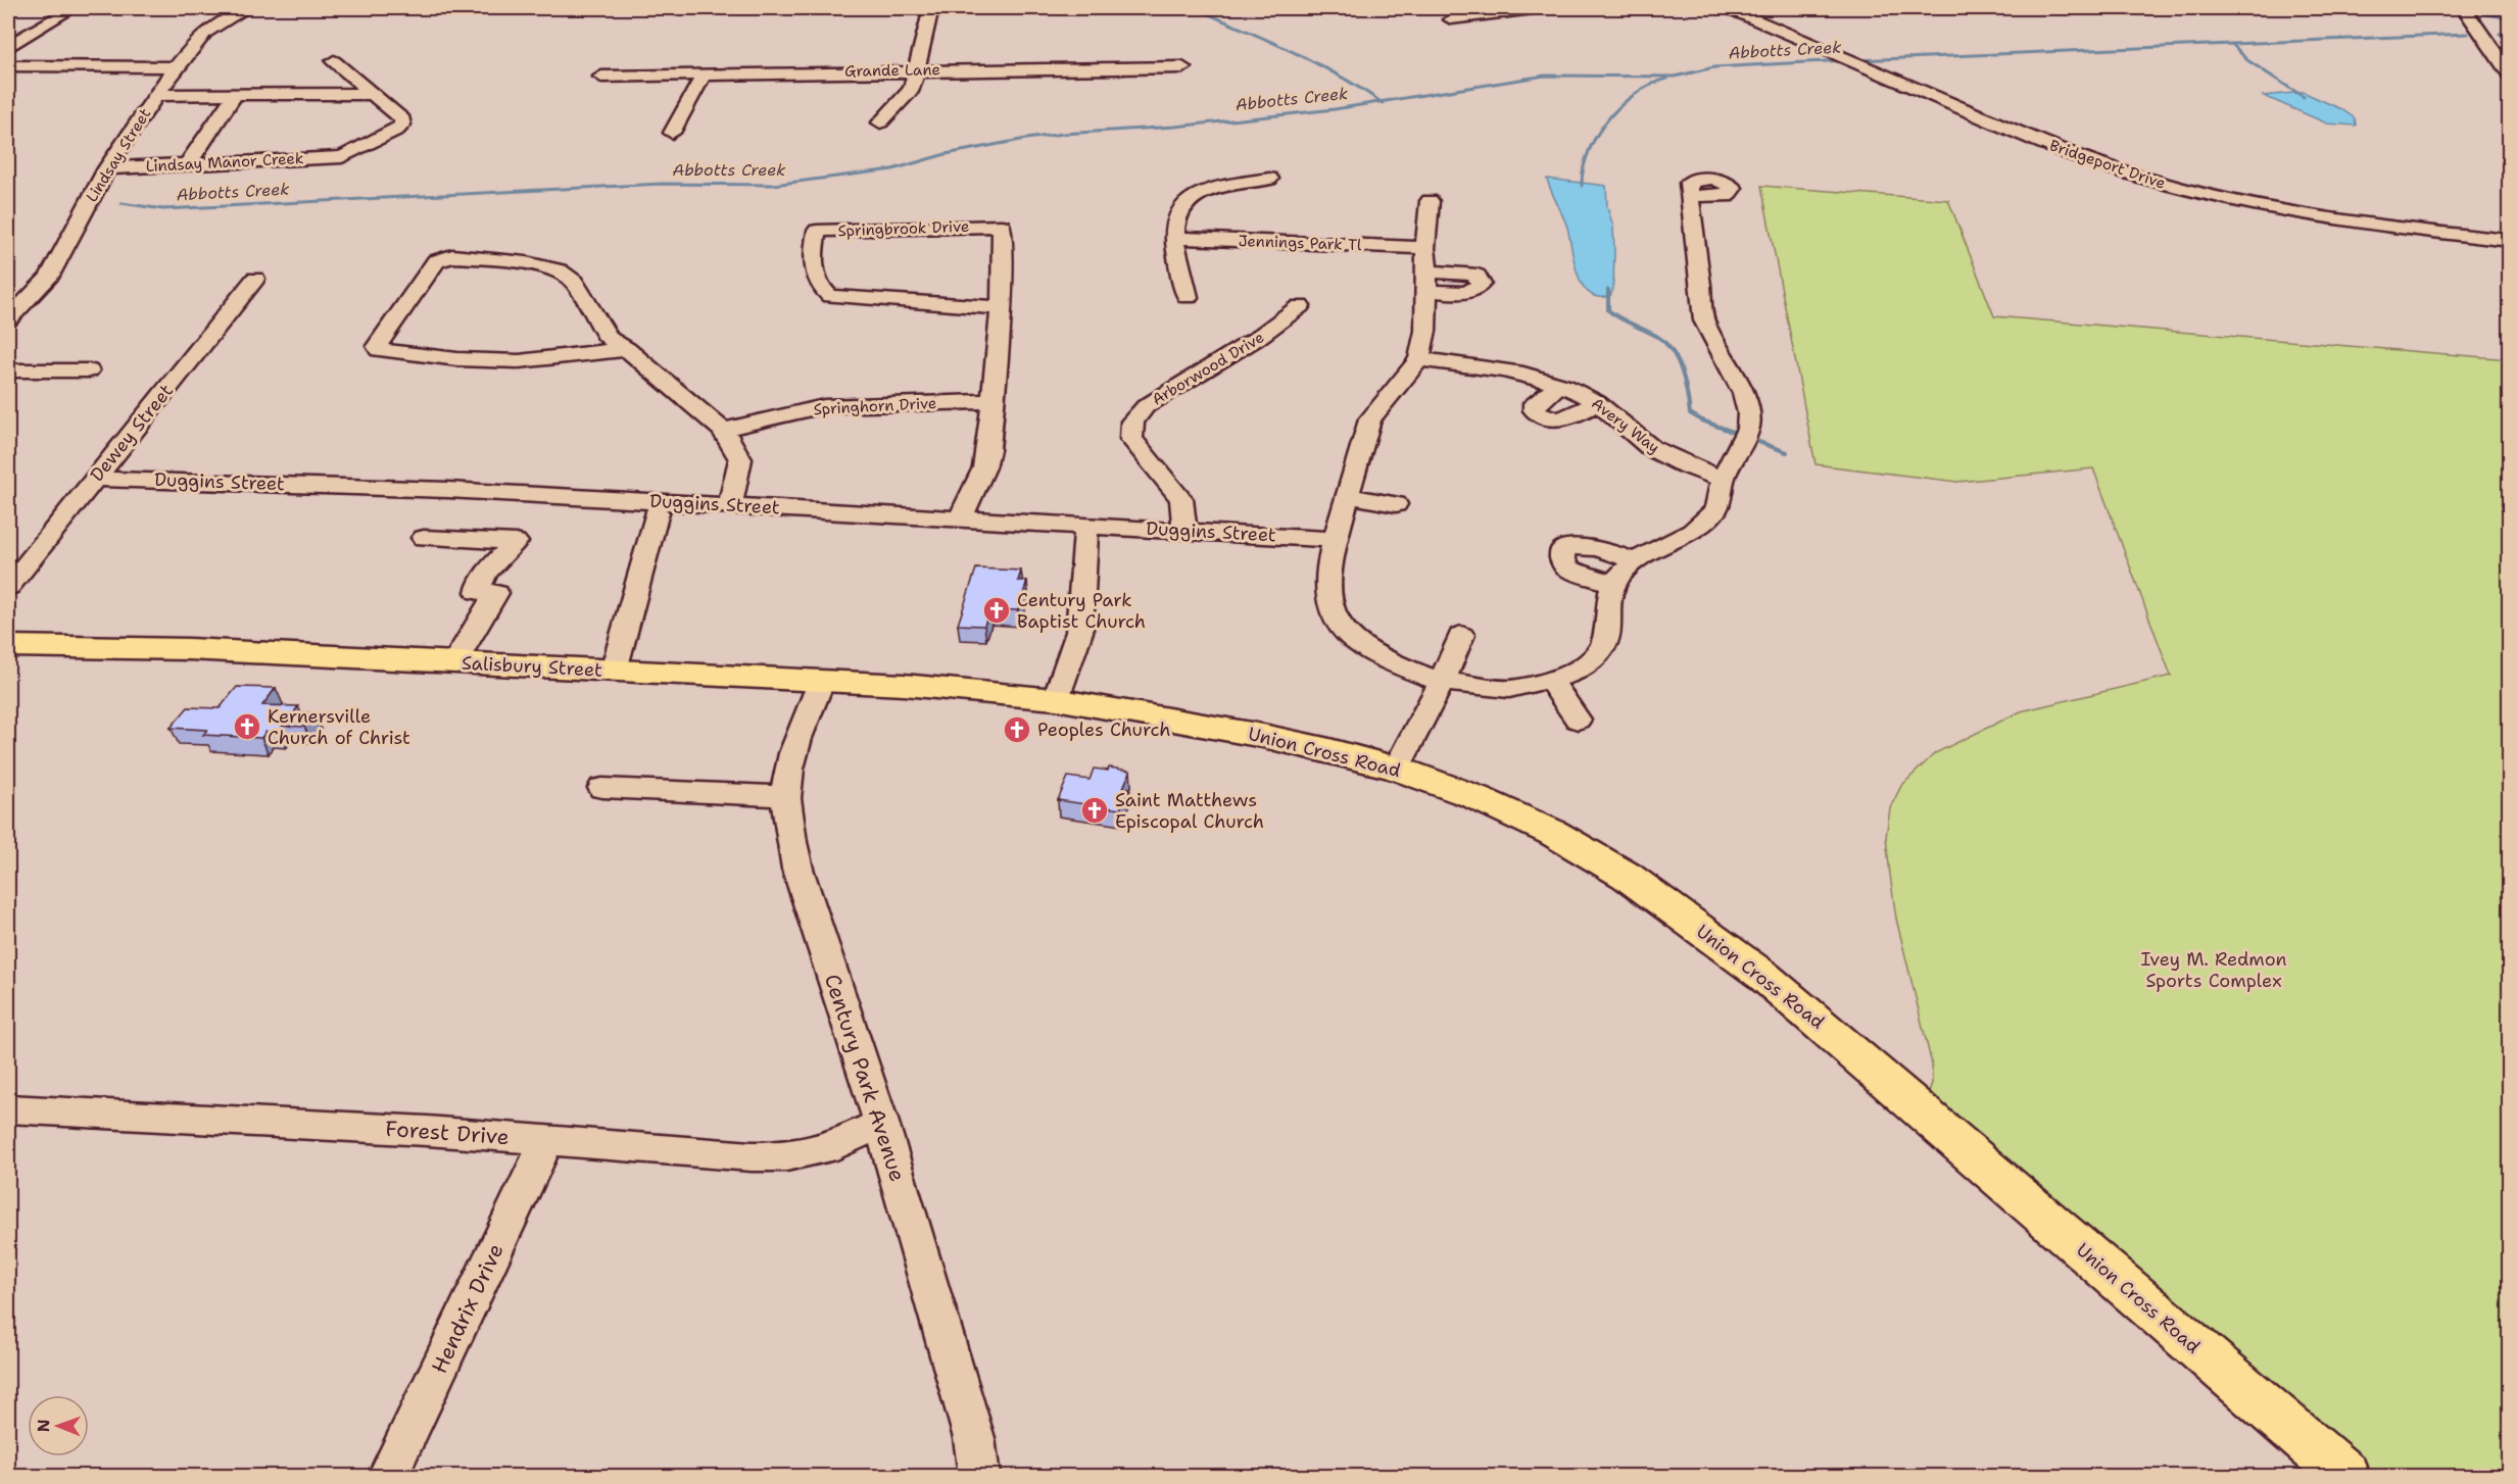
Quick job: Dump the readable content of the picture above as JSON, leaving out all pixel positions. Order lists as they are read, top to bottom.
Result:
{
  "streets": {
    "main road": ["Salisbury Street", "Union Cross Road"],
    "street": [
      "Grande Lane",
      "Lindsay Street",
      "Lindsay Manor Creek",
      "Bridgeport Drive",
      "Springbrook Drive",
      "Jennings Park Tl",
      "Arborwood Drive",
      "Springhorn Drive",
      "Avery Way",
      "Dewey Street",
      "Duggins Street",
      "Century Park Avenue",
      "Forest Drive",
      "Hendrix Drive"
    ]
  },
  "crossings": [
    ["Lindsay Street", "Lindsay Manor Creek"],
    ["Springbrook Drive", "Springhorn Drive"],
    ["Springbrook Drive", "Duggins Street"],
    ["Arborwood Drive", "Duggins Street"],
    ["Dewey Street", "Duggins Street"],
    ["Salisbury Street", "Union Cross Road"],
    ["Salisbury Street", "Century Park Avenue"],
    ["Century Park Avenue", "Forest Drive"],
    ["Forest Drive", "Hendrix Drive"]
  ],
  "water": ["Abbotts Creek"],
  "parks": ["Ivey M. Redmon Sports Complex"],
  "places": {
    "church": [
      "Century Park Baptist Church",
      "Kernersville Church of Christ",
      "Peoples Church",
      "Saint Matthews Episcopal Church"
    ]
  },
  "north": "left"
}
